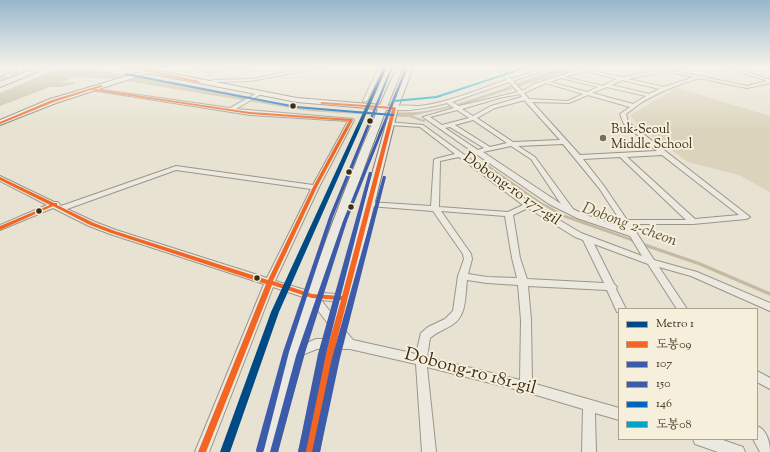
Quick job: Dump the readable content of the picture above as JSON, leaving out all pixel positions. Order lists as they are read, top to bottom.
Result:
{
  "streets": {
    "street": ["Dobong-ro 177-gil", "Dobong-ro 181-gil"]
  },
  "water": ["Dobong 2-cheon"],
  "places": ["Buk-Seoul Middle School"],
  "lines": [
    "metro line 1",
    "transit line 도봉09",
    "transit line 107",
    "transit line 150",
    "transit line 146",
    "transit line 도봉08"
  ],
  "legend": [
    "Metro 1",
    "도봉09",
    "107",
    "150",
    "146",
    "도봉08"
  ]
}
